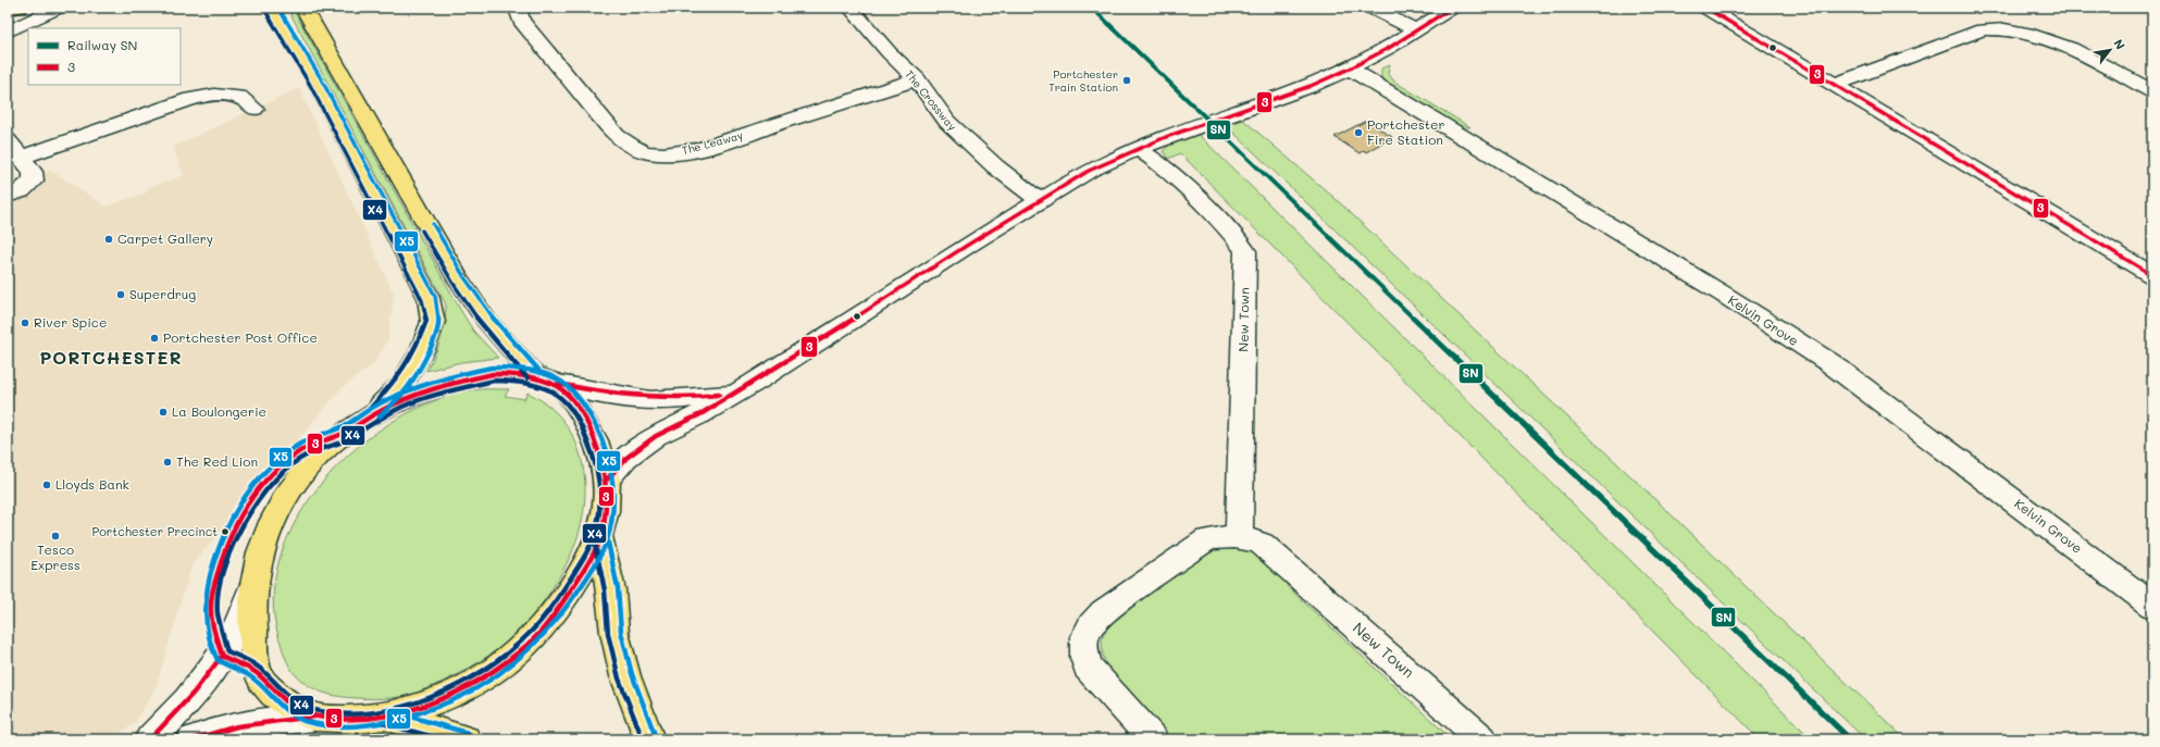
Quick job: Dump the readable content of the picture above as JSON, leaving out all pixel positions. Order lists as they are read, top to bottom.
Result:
{
  "streets": {
    "street": [
      "The Crossway",
      "The Leaway",
      "New Town",
      "Kelvin Grove"
    ]
  },
  "crossings": [
    ["The Crossway", "The Leaway"]
  ],
  "districts": ["PORTCHESTER"],
  "places": [
    "Portchester Train Station",
    "Portchester Fire Station",
    "Carpet Gallery",
    "Superdrug",
    "River Spice",
    "Portchester Post Office",
    "La Boulongerie",
    "The Red Lion",
    "Lloyds Bank",
    "Portchester Precinct",
    "Tesco Express"
  ],
  "lines": [
    "rail line SN",
    "transit line 3",
    "transit line X5",
    "transit line X4"
  ],
  "legend": ["Railway SN", "3"],
  "north": "top right"
}
